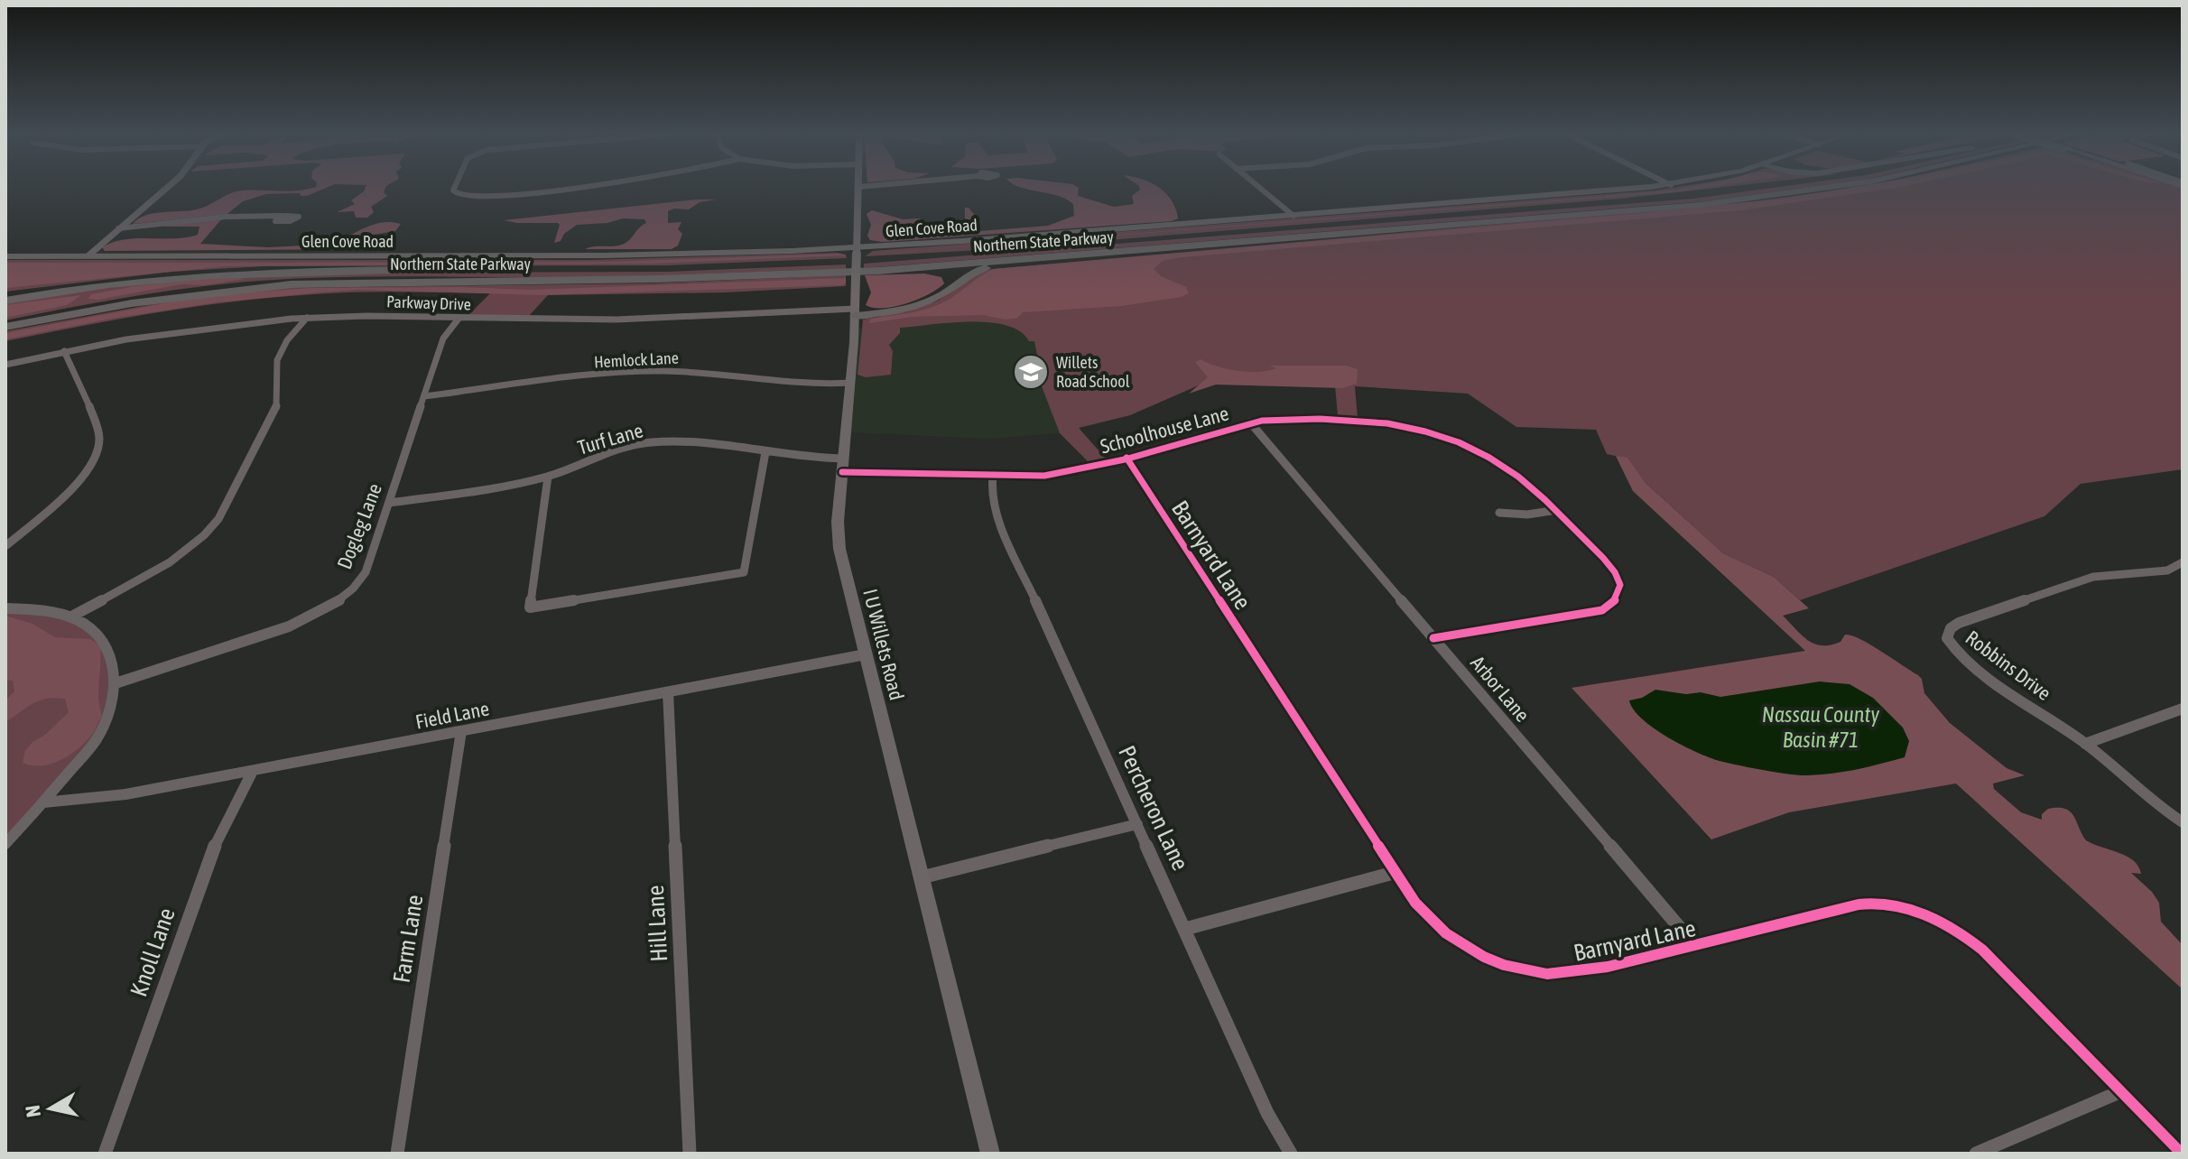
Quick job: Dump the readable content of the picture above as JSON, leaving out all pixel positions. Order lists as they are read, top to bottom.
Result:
{
  "streets": {
    "highway": ["Northern State Parkway"],
    "main road": ["Glen Cove Road", "I U Willets Road"],
    "street": [
      "Parkway Drive",
      "Hemlock Lane",
      "Schoolhouse Lane",
      "Turf Lane",
      "Dogleg Lane",
      "Barnyard Lane",
      "Robbins Drive",
      "Arbor Lane",
      "Field Lane",
      "Percheron Lane",
      "Hill Lane",
      "Farm Lane",
      "Knoll Lane"
    ]
  },
  "crossings": [
    ["Glen Cove Road", "I U Willets Road"],
    ["Parkway Drive", "Dogleg Lane"],
    ["Parkway Drive", "I U Willets Road"],
    ["Hemlock Lane", "Dogleg Lane"],
    ["Hemlock Lane", "I U Willets Road"],
    ["Schoolhouse Lane", "Turf Lane"],
    ["Schoolhouse Lane", "Barnyard Lane"],
    ["Schoolhouse Lane", "I U Willets Road"],
    ["Schoolhouse Lane", "Arbor Lane"],
    ["Schoolhouse Lane", "Percheron Lane"],
    ["Turf Lane", "Dogleg Lane"],
    ["Turf Lane", "I U Willets Road"],
    ["Barnyard Lane", "Arbor Lane"],
    ["I U Willets Road", "Field Lane"],
    ["Field Lane", "Hill Lane"],
    ["Field Lane", "Farm Lane"],
    ["Field Lane", "Knoll Lane"]
  ],
  "water": ["Nassau County Basin #71"],
  "places": {
    "school or university": ["Willets Road School"]
  },
  "north": "left"
}
